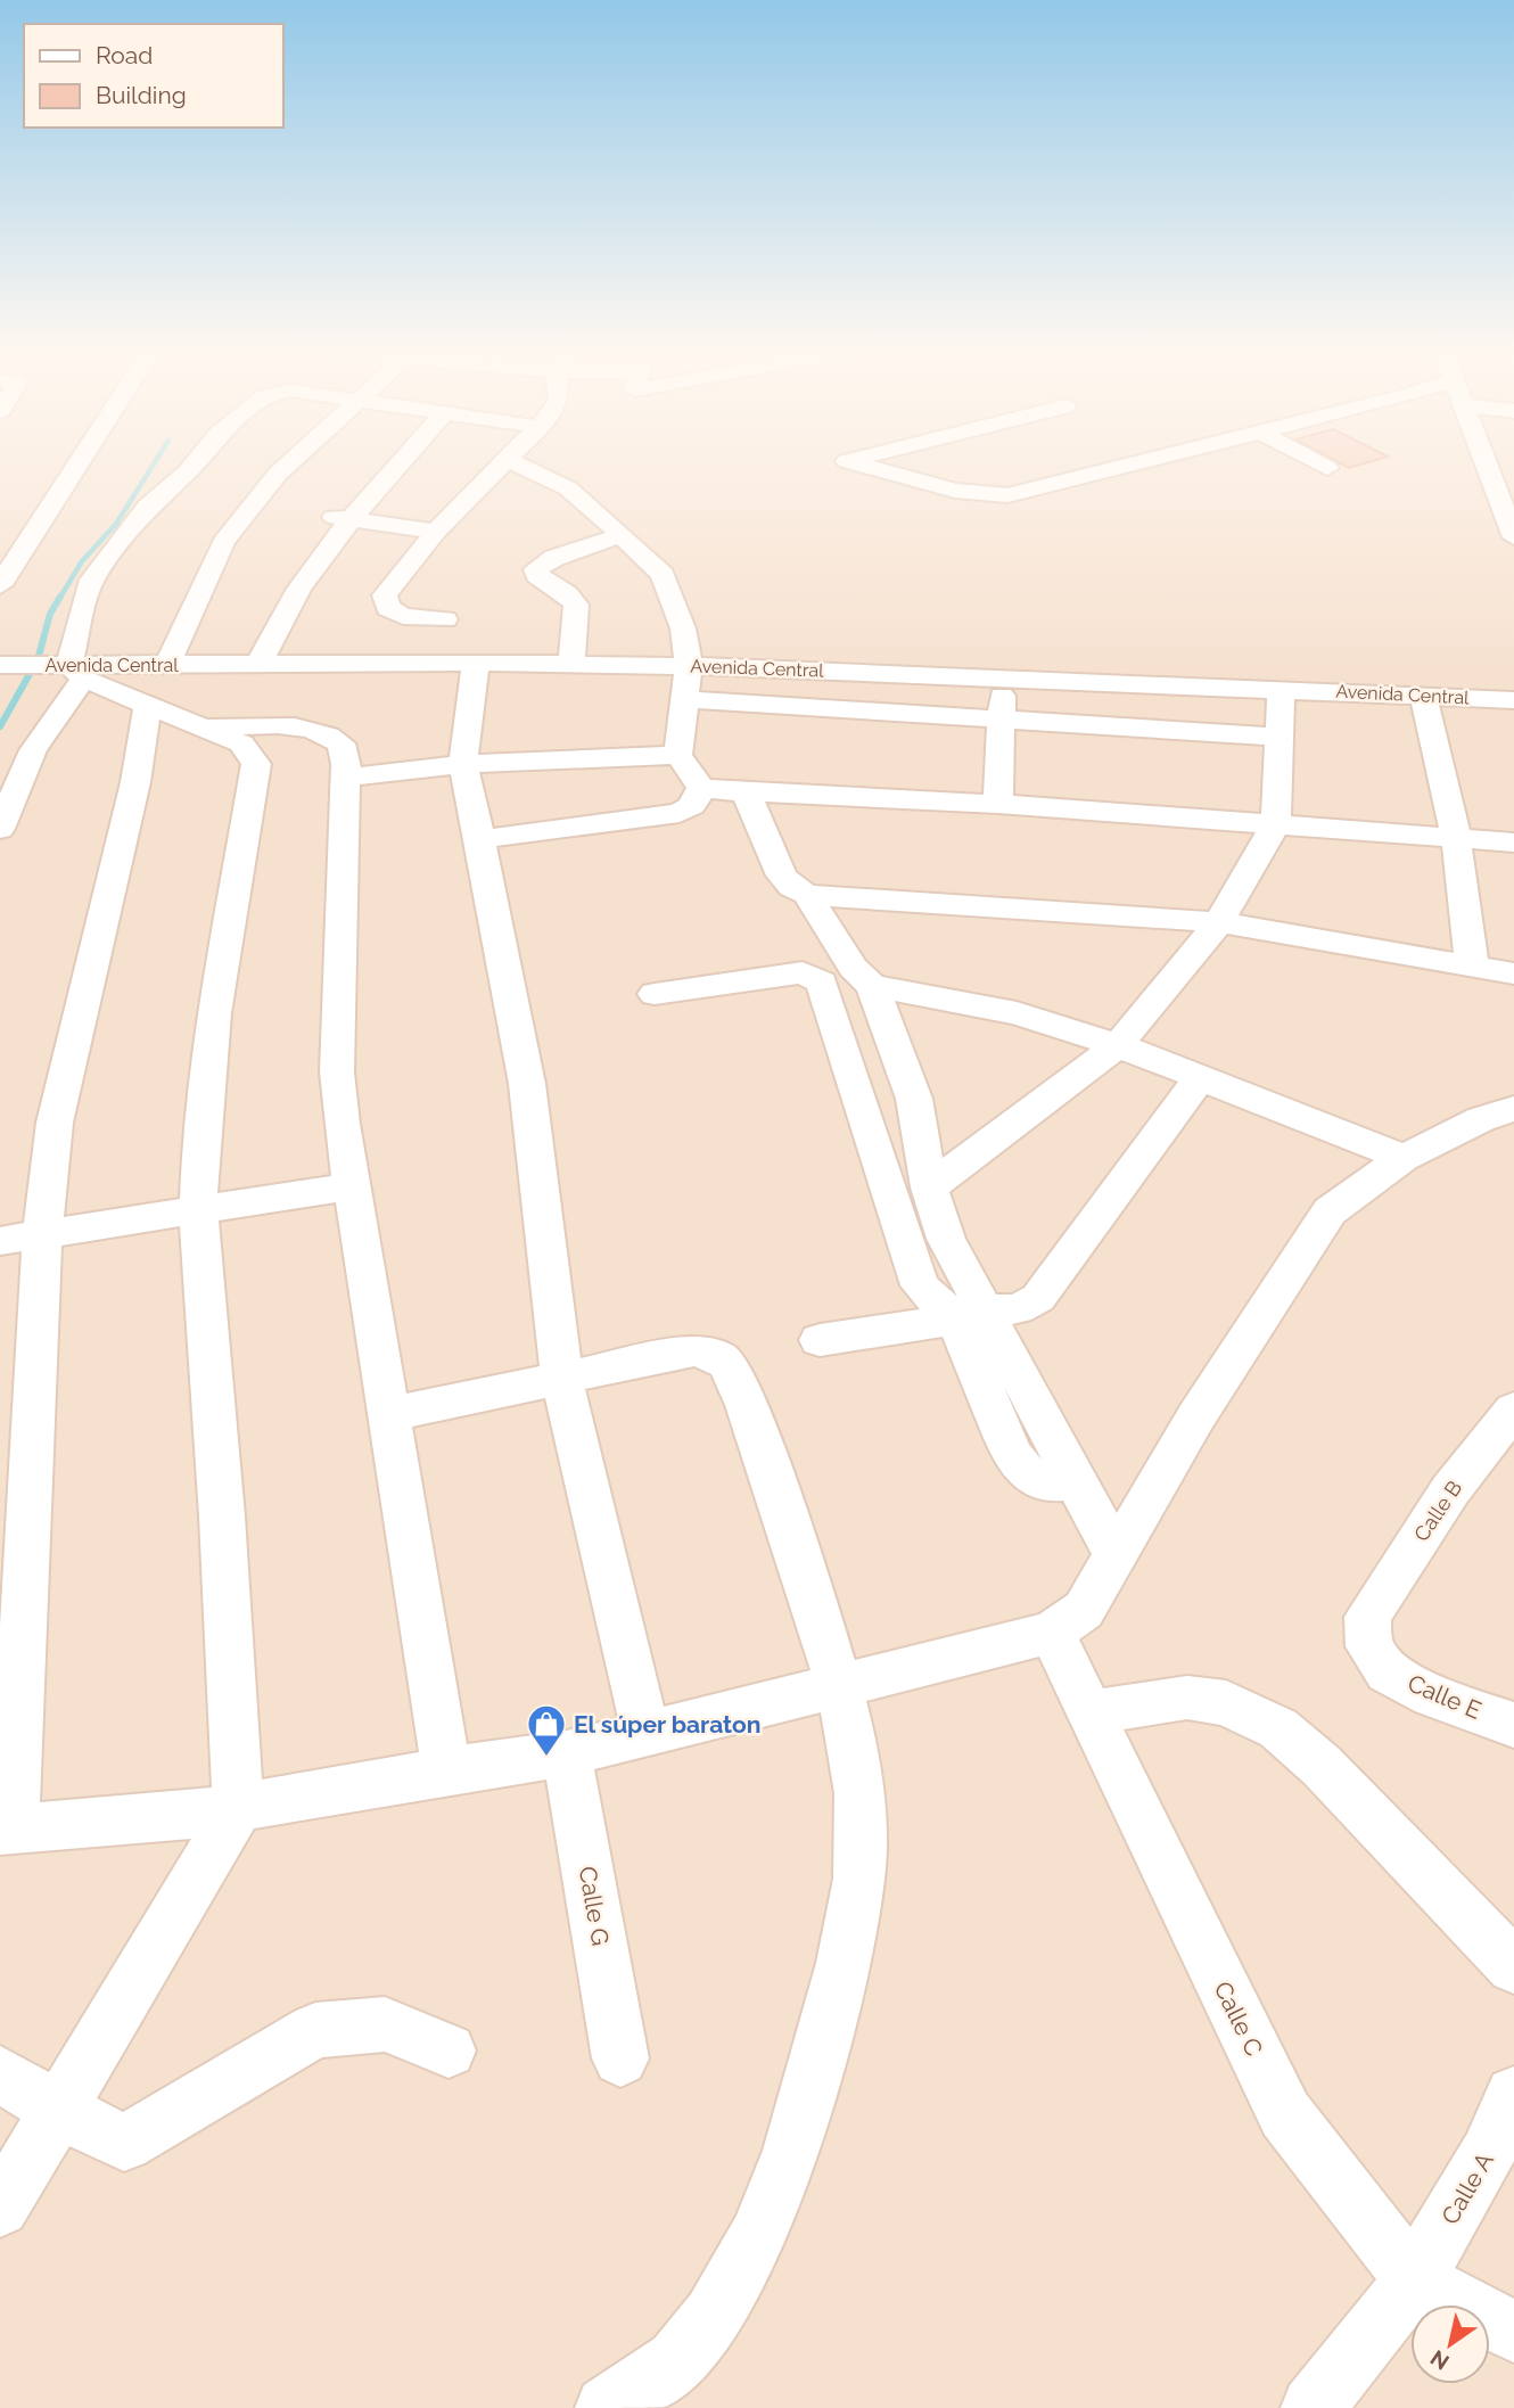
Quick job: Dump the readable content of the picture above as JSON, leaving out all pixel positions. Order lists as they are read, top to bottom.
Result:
{
  "streets": {
    "street": [
      "Avenida Central",
      "Calle B",
      "Calle E",
      "Calle G",
      "Calle C",
      "Calle A"
    ]
  },
  "crossings": [
    ["Calle B", "Calle E"],
    ["Calle C", "Calle A"]
  ],
  "places": {
    "shop": ["El súper baraton"]
  },
  "legend": ["Road", "Building"],
  "north": "bottom left"
}
